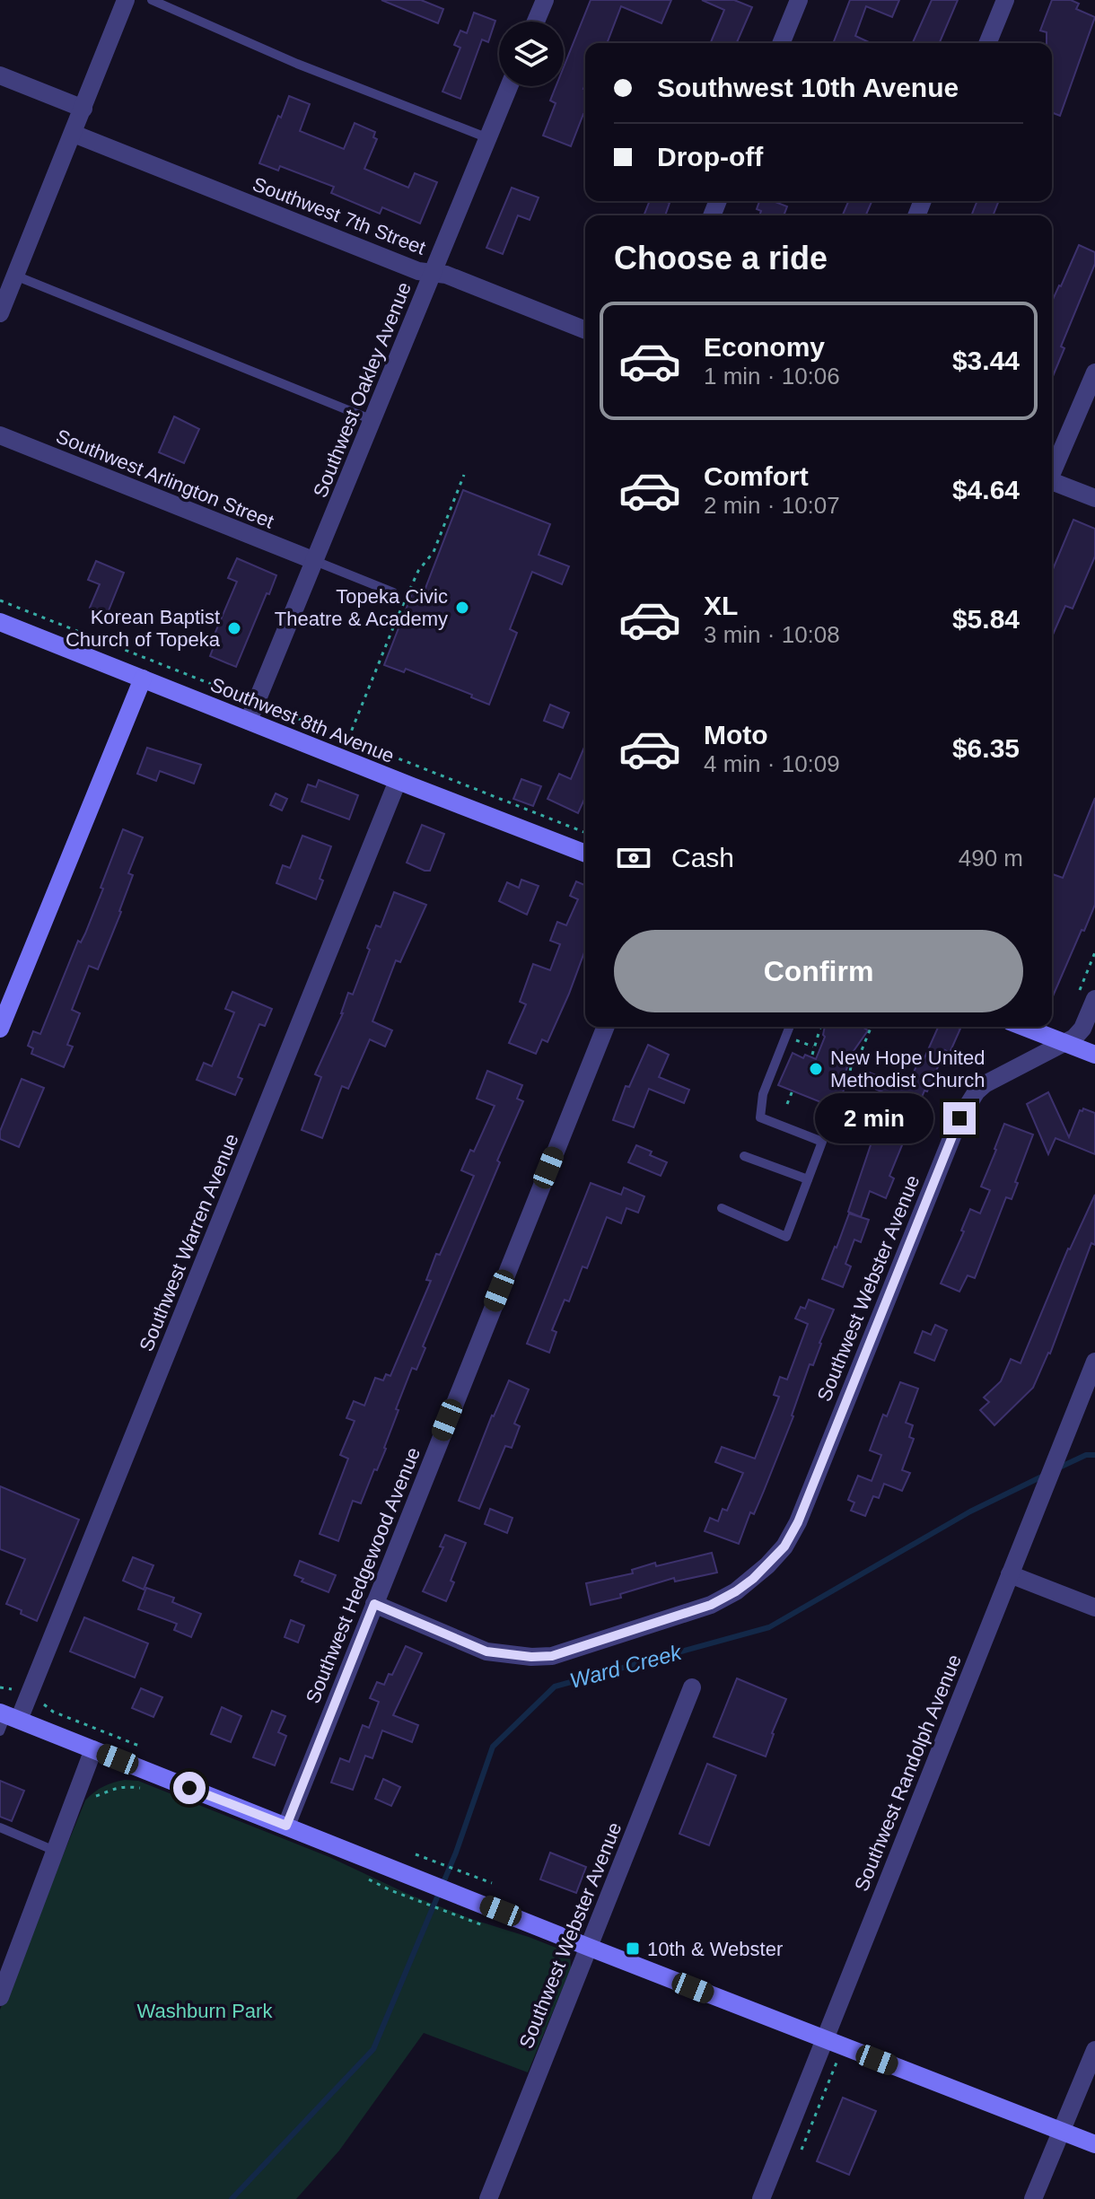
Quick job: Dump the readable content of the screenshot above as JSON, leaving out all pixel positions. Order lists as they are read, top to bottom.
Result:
{
  "streets": {
    "main road": ["Southwest 8th Avenue"],
    "street": [
      "Southwest 7th Street",
      "Southwest Oakley Avenue",
      "Southwest Arlington Street",
      "Southwest Warren Avenue",
      "Southwest Webster Avenue",
      "Southwest Hedgewood Avenue",
      "Southwest Randolph Avenue"
    ]
  },
  "crossings": [
    ["Southwest 7th Street", "Southwest Oakley Avenue"],
    ["Southwest Oakley Avenue", "Southwest Arlington Street"],
    ["Southwest Oakley Avenue", "Southwest 8th Avenue"],
    ["Southwest 8th Avenue", "Southwest Warren Avenue"],
    ["Southwest Webster Avenue", "Southwest Hedgewood Avenue"]
  ],
  "water": ["Ward Creek"],
  "parks": ["Washburn Park"],
  "places": {
    "other": ["Topeka Civic Theatre & Academy", "Korean Baptist Church of Topeka", "New Hope United Methodist Church"],
    "transit": ["10th & Webster"]
  },
  "page": {
    "banner": ["Southwest 10th Avenue", "Drop-off"],
    "heading": "Choose a ride",
    "list": [
      {
        "name": "Economy",
        "note": "1 min · 10:06",
        "value": "$3.44"
      },
      {
        "name": "Comfort",
        "note": "2 min · 10:07",
        "value": "$4.64"
      },
      {
        "name": "XL",
        "note": "3 min · 10:08",
        "value": "$5.84"
      },
      {
        "name": "Moto",
        "note": "4 min · 10:09",
        "value": "$6.35"
      }
    ],
    "pay": ["Cash", "490 m"],
    "buttons": "Confirm",
    "bubble": "2 min"
  }
}
